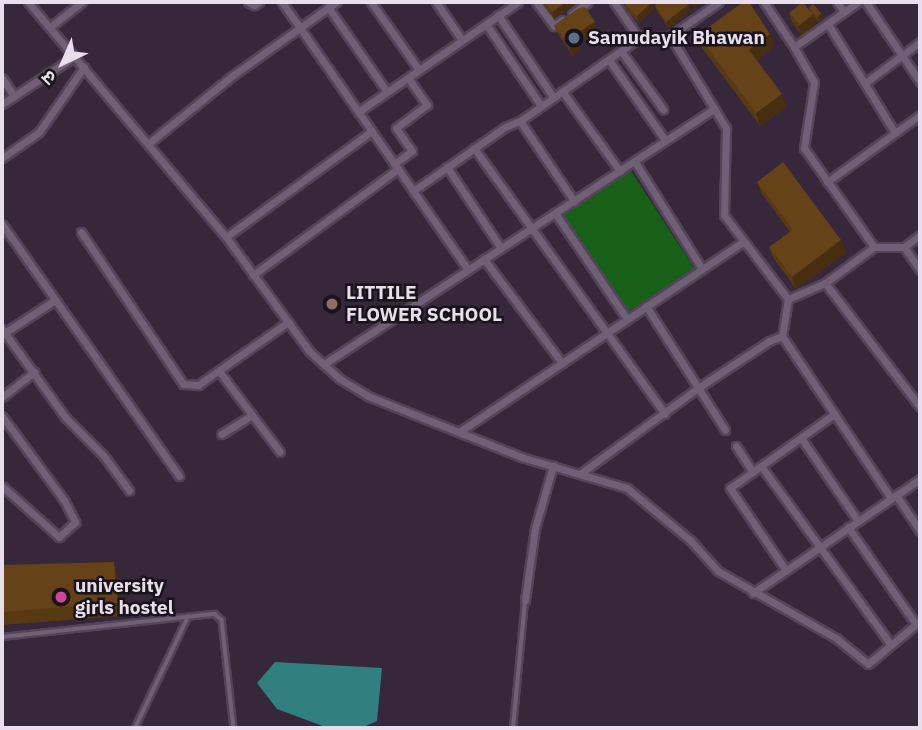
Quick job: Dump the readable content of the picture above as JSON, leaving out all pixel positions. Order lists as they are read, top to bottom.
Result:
{
  "places": ["Samudayik Bhawan", "LITTILE FLOWER SCHOOL", "university girls hostel"],
  "north": "bottom left"
}
